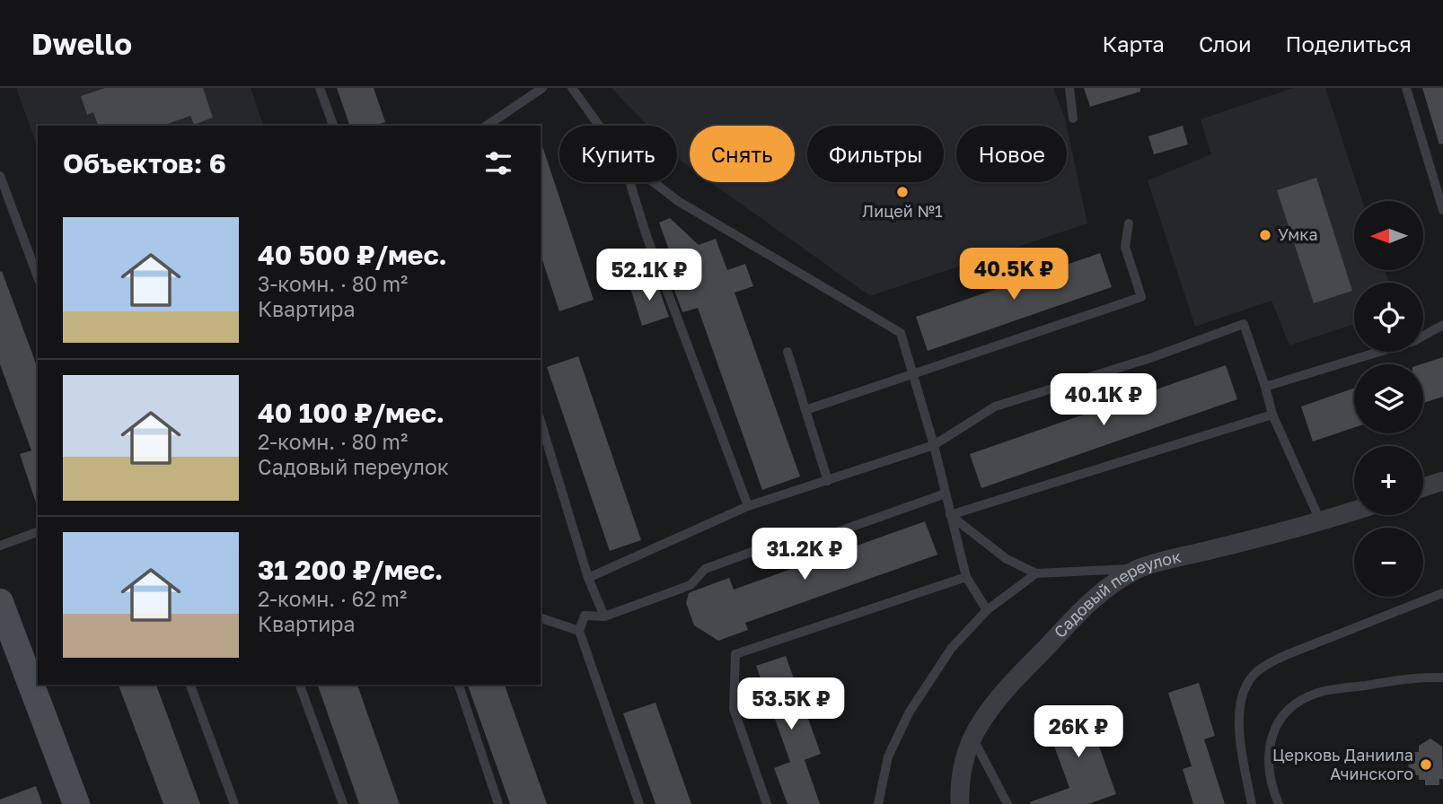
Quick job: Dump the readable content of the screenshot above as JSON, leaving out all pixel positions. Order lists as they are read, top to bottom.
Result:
{
  "streets": {
    "street": ["Садовый переулок"]
  },
  "places": ["Лицей №1", "Умка", "Церковь Даниила Ачинского"],
  "north": "left",
  "page": {
    "header": "Dwello",
    "nav": ["Карта", "Слои", "Поделиться"],
    "chip": [
      "Купить",
      "Снять",
      "Фильтры",
      "Новое"
    ],
    "heading": "Объектов: 6",
    "map_buttons": ["+", "−"],
    "list": [
      {
        "name": "40 500 ₽/мес.",
        "note": "3-комн. · 80 m² · Квартира"
      },
      {
        "name": "40 100 ₽/мес.",
        "note": "2-комн. · 80 m² · Садовый переулок"
      },
      {
        "name": "31 200 ₽/мес.",
        "note": "2-комн. · 62 m² · Квартира"
      }
    ],
    "price": [
      "40.5K ₽",
      "52.1K ₽",
      "40.1K ₽",
      "31.2K ₽",
      "53.5K ₽",
      "26K ₽"
    ]
  }
}
